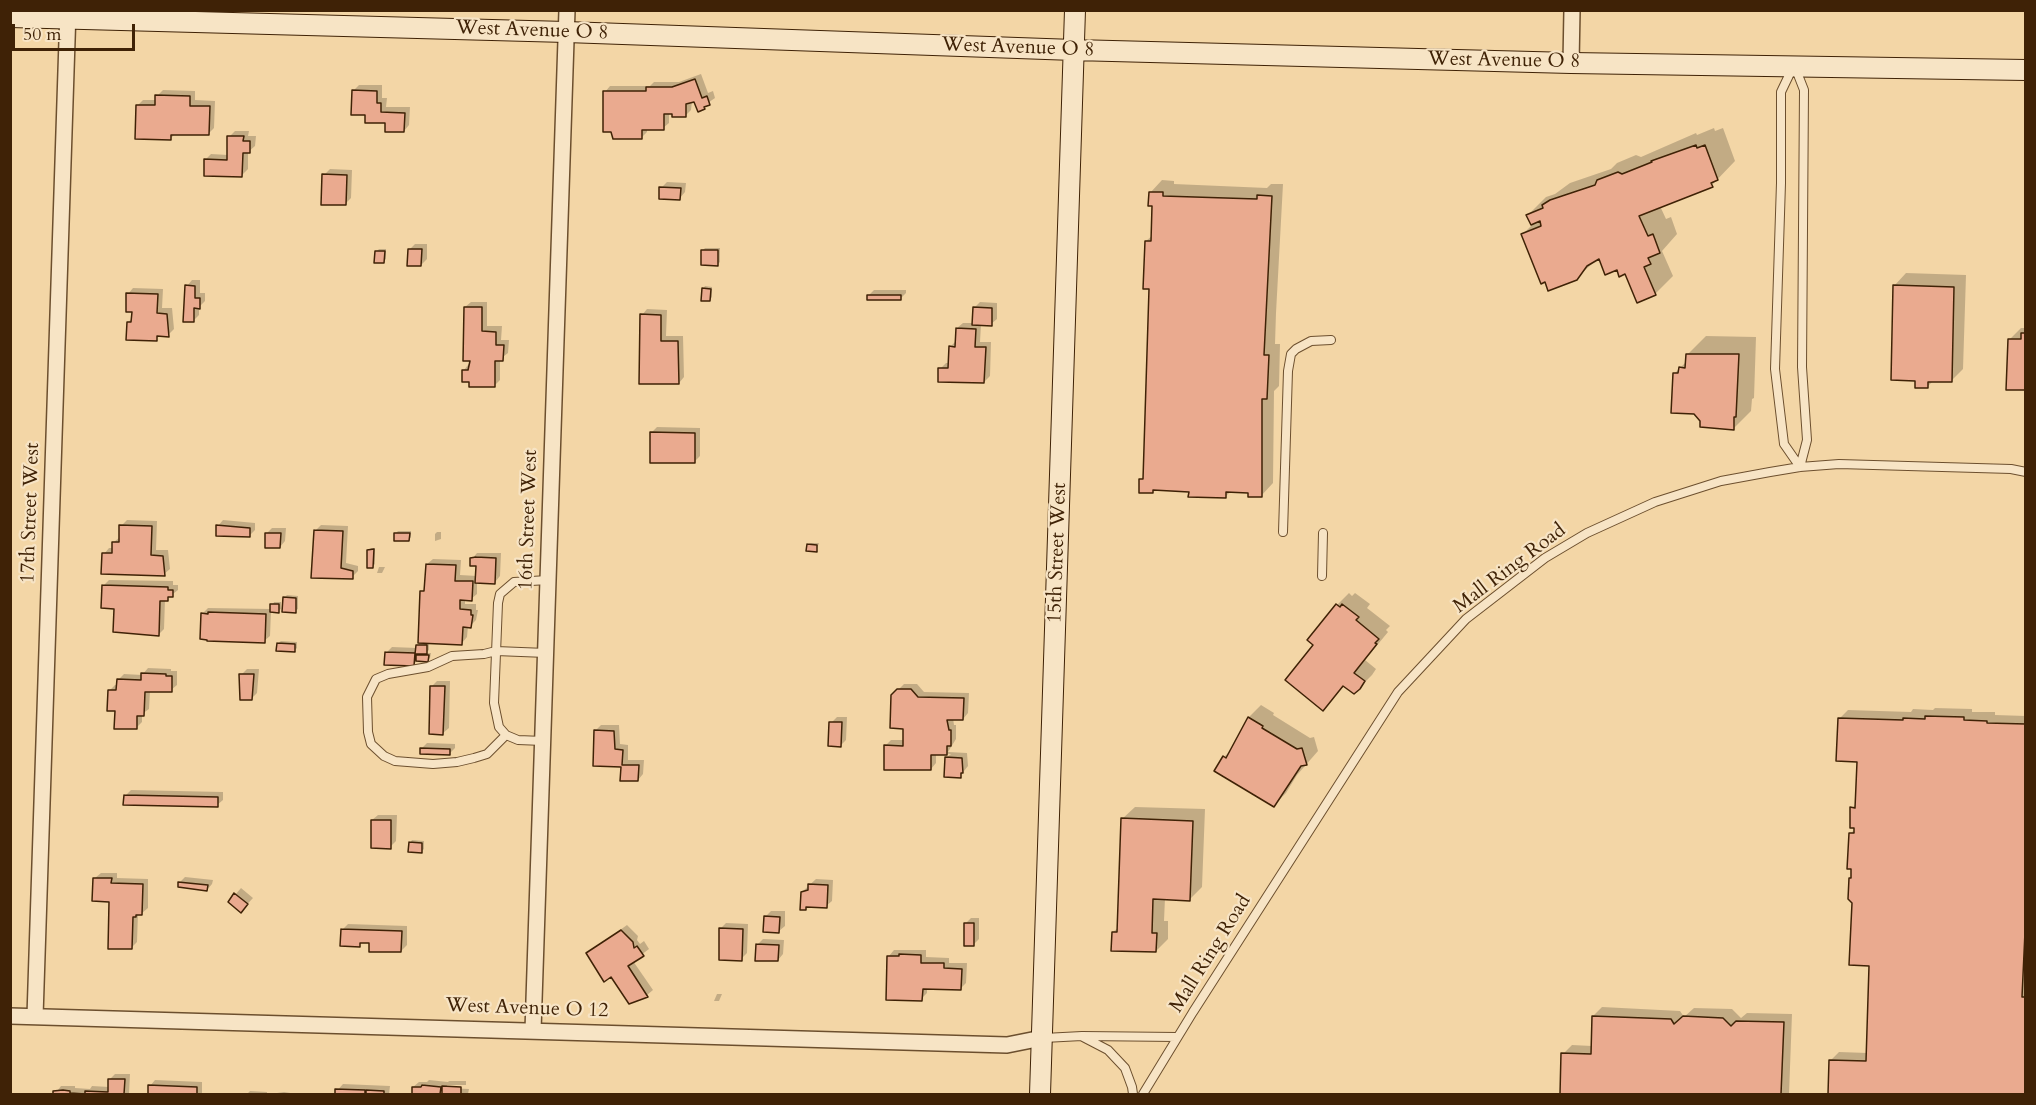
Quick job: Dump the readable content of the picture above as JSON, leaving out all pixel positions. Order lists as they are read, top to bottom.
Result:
{
  "streets": {
    "street": [
      "West Avenue O 8",
      "17th Street West",
      "16th Street West",
      "15th Street West",
      "West Avenue O 12"
    ],
    "lane": ["Mall Ring Road"]
  },
  "crossings": [
    ["West Avenue O 8", "17th Street West"],
    ["West Avenue O 8", "16th Street West"],
    ["West Avenue O 8", "15th Street West"],
    ["17th Street West", "West Avenue O 12"],
    ["16th Street West", "West Avenue O 12"],
    ["15th Street West", "West Avenue O 12"]
  ],
  "scale_bar": "50 m"
}
